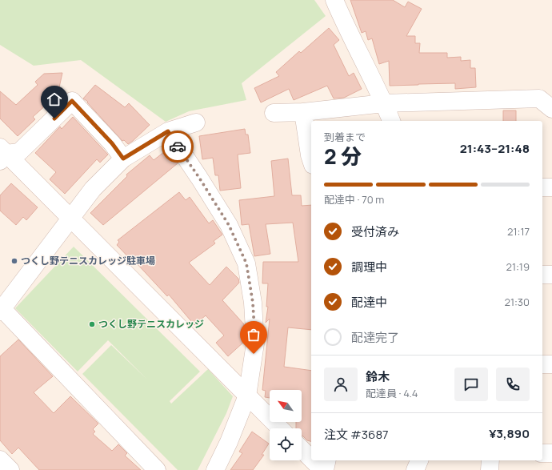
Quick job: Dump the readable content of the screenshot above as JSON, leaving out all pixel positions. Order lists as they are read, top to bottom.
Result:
{
  "places": ["つくし野テニスカレッジ駐車場", "つくし野テニスカレッジ"],
  "north": "top left",
  "page": {
    "heading": ["2 分", "到着まで", "21:43–21:48"],
    "panel": [
      "鈴木",
      "配達員 · 4.4",
      "注文 #3687",
      "¥3,890"
    ],
    "bar": "配達中 · 70 m",
    "list": [
      ["受付済み", "21:17"],
      ["調理中", "21:19"],
      ["配達中", "21:30"],
      "配達完了"
    ]
  }
}
